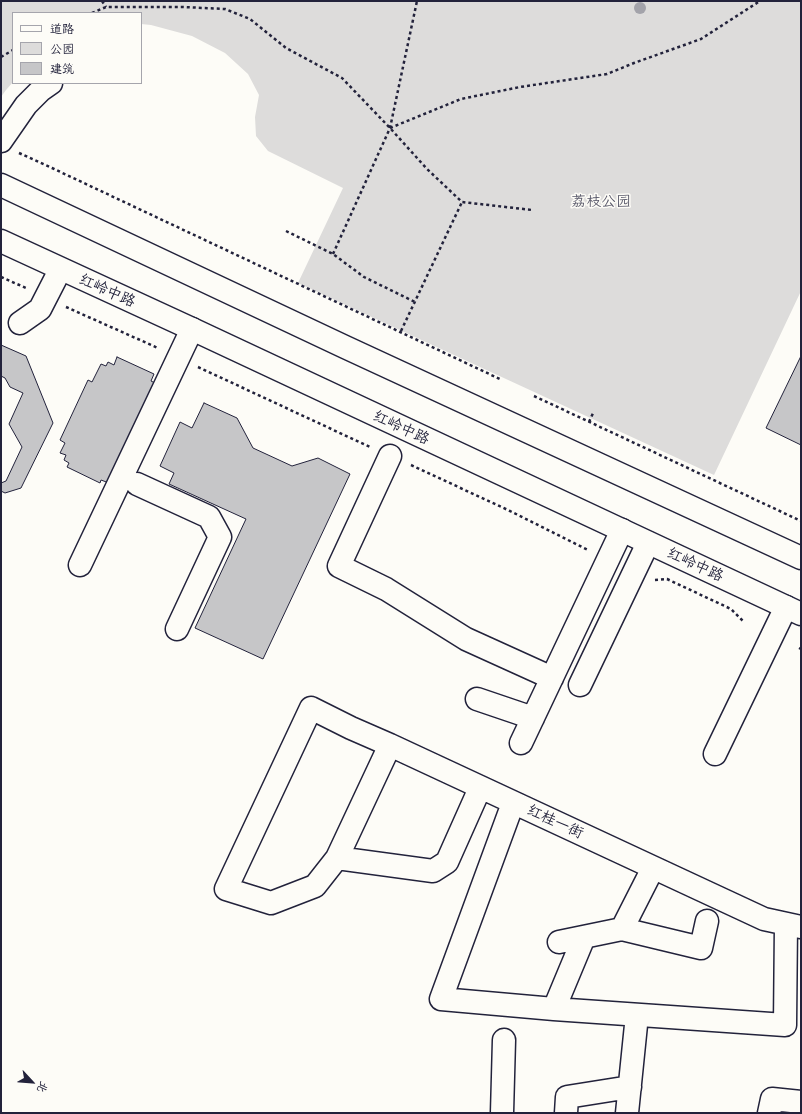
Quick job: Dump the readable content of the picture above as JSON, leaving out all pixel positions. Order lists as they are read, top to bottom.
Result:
{
  "streets": {
    "street": ["红岭中路", "红桂一街"]
  },
  "parks": ["荔枝公园"],
  "legend": ["道路", "公园", "建筑"],
  "north": "bottom right"
}
